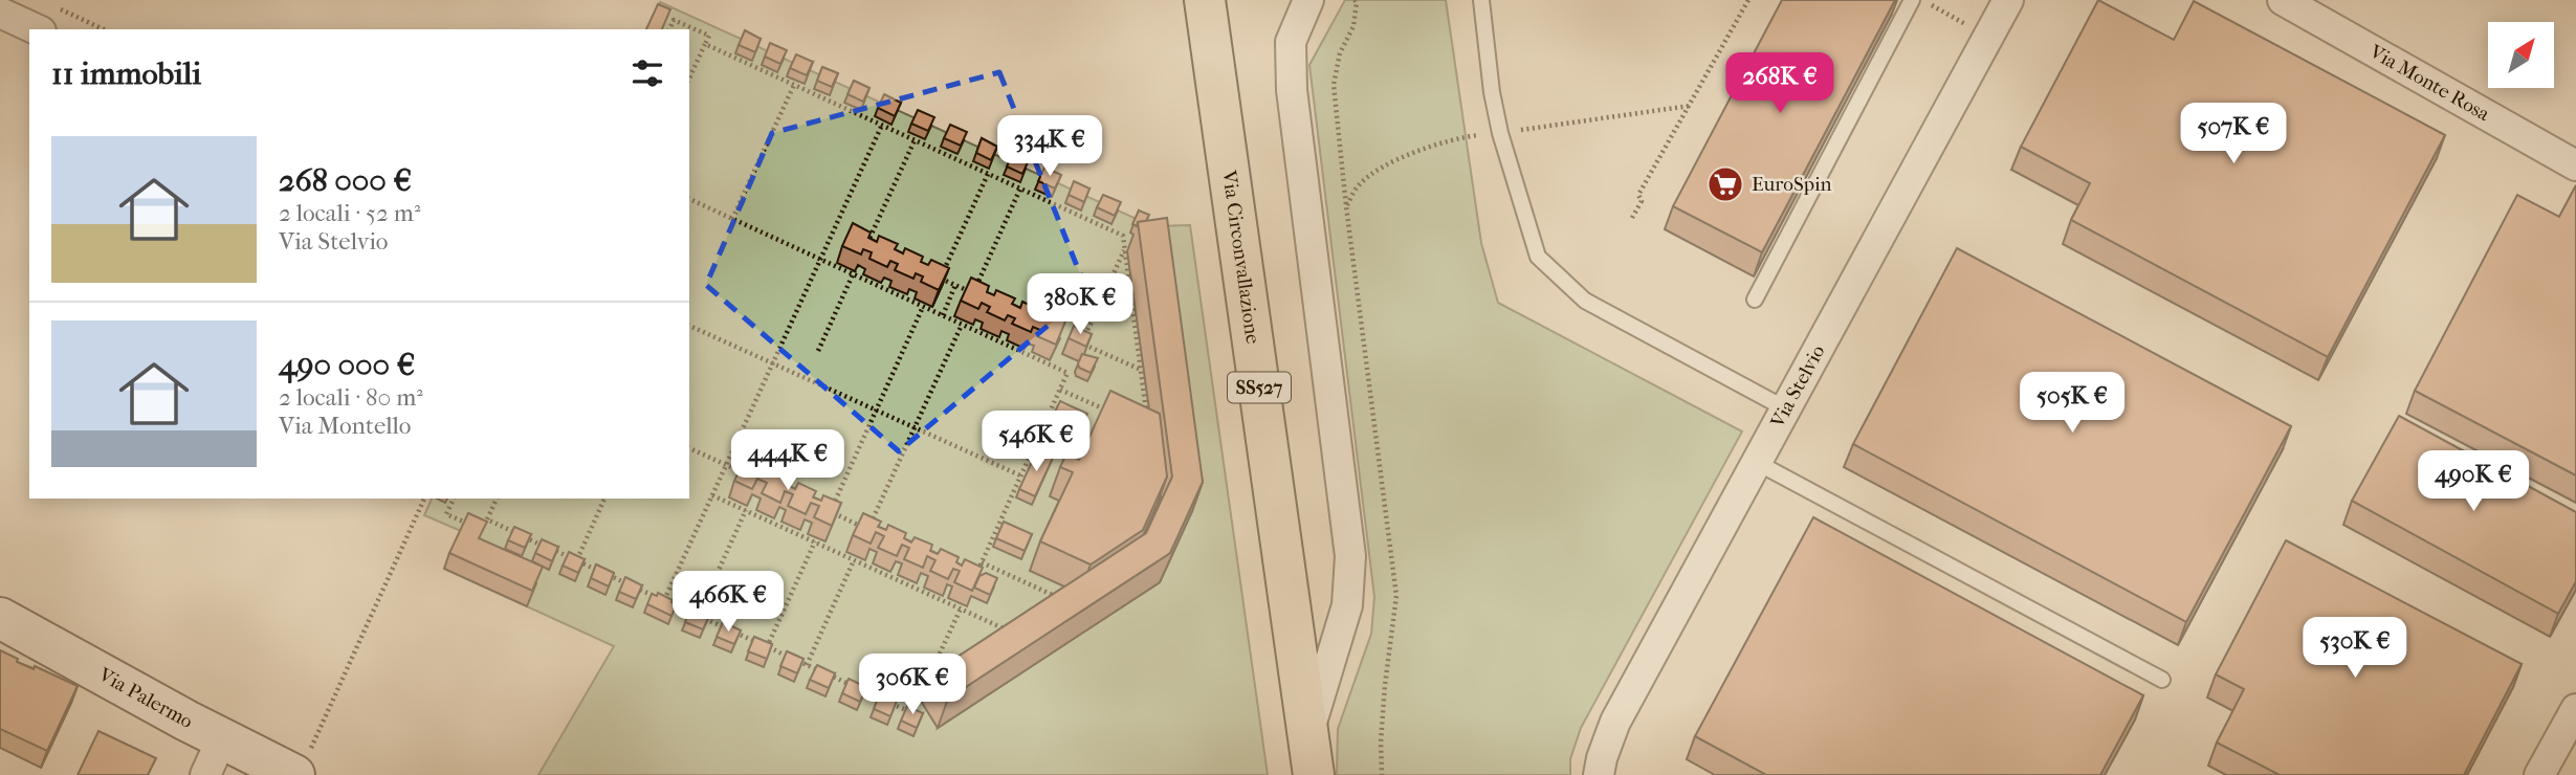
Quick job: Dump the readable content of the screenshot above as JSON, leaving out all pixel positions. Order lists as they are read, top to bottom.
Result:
{
  "streets": {
    "main road": ["Via Circonvallazione", "SS527"],
    "street": ["Via Monte Rosa", "Via Stelvio", "Via Palermo"]
  },
  "places": {
    "supermarket": ["EuroSpin"]
  },
  "north": "top right",
  "page": {
    "heading": "11 immobili",
    "price": [
      "268K €",
      "507K €",
      "334K €",
      "380K €",
      "505K €",
      "546K €",
      "444K €",
      "490K €",
      "466K €",
      "530K €",
      "306K €"
    ],
    "list": [
      {
        "name": "268 000 €",
        "note": "2 locali · 52 m² · Via Stelvio"
      },
      {
        "name": "490 000 €",
        "note": "2 locali · 80 m² · Via Montello"
      }
    ]
  }
}
